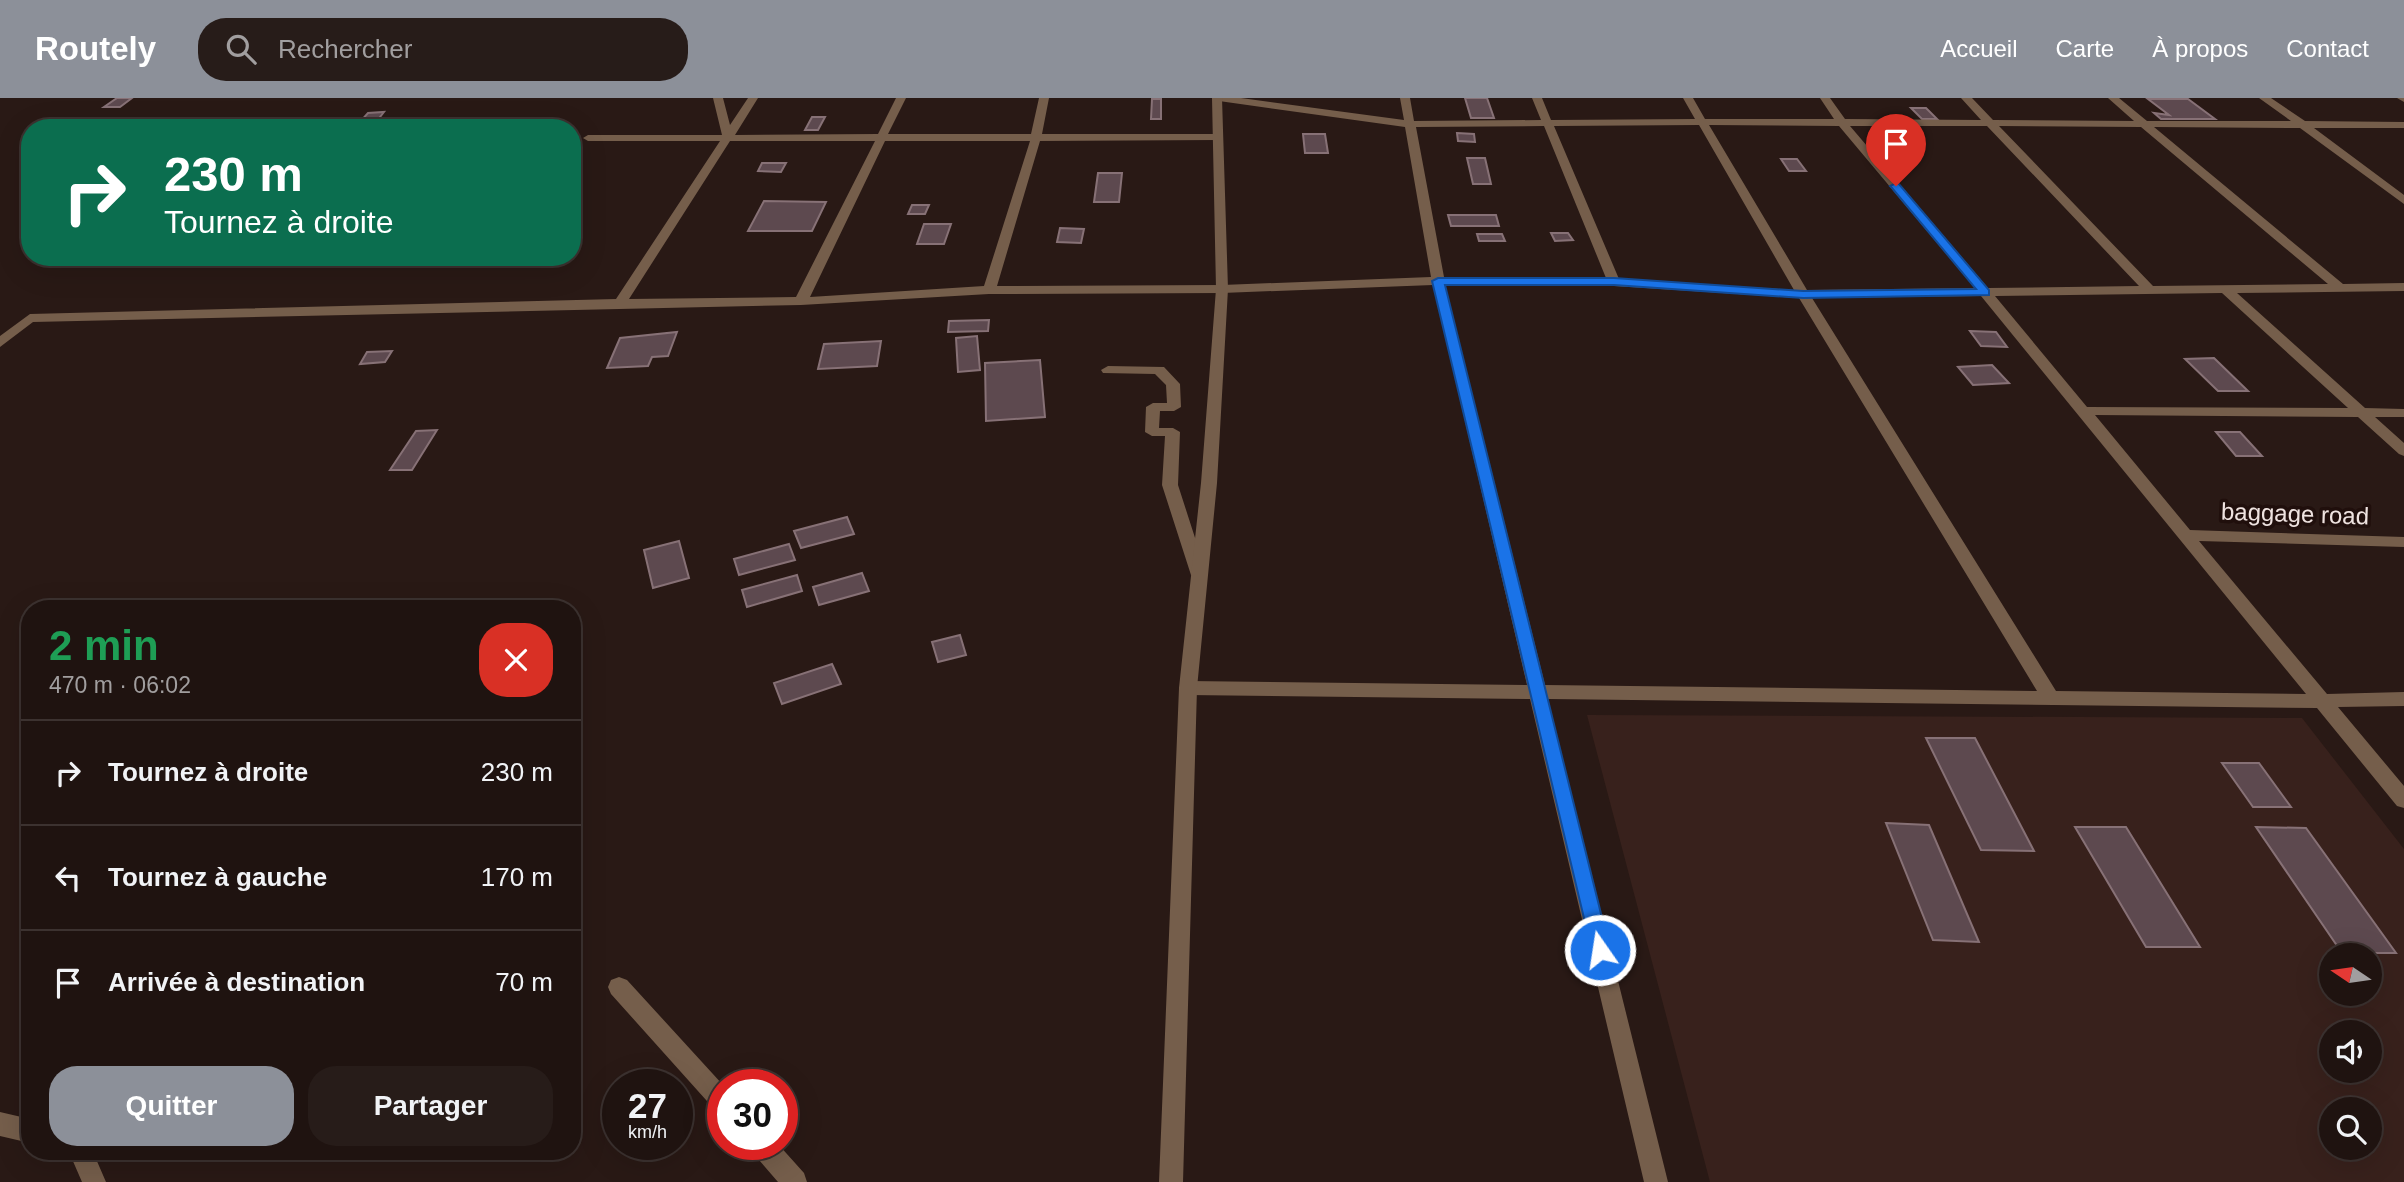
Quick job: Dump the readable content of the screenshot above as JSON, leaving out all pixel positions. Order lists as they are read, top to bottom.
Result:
{
  "streets": {
    "street": ["baggage road"]
  },
  "north": "left",
  "page": {
    "header": "Routely",
    "search": "Rechercher",
    "nav": [
      "Accueil",
      "Carte",
      "À propos",
      "Contact"
    ],
    "turn": ["230 m", "Tournez à droite"],
    "heading": ["2 min", "470 m · 06:02"],
    "list": [
      {
        "name": "Tournez à droite",
        "value": "230 m"
      },
      {
        "name": "Tournez à gauche",
        "value": "170 m"
      },
      {
        "name": "Arrivée à destination",
        "value": "70 m"
      }
    ],
    "buttons": ["Quitter", "Partager"],
    "speed": "27 km/h",
    "limit": "30"
  }
}
